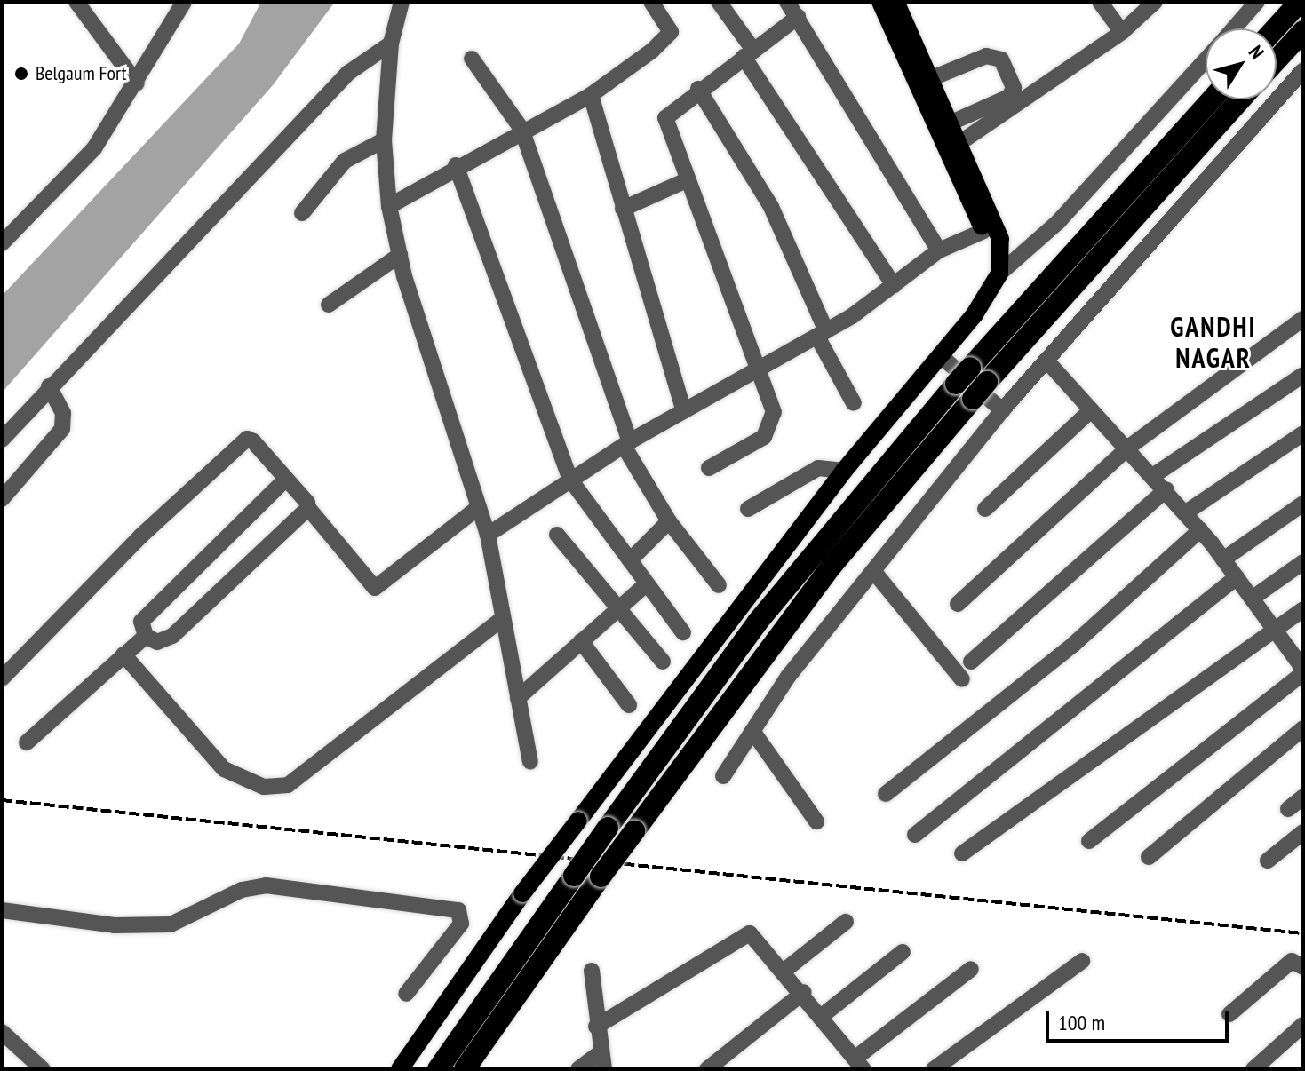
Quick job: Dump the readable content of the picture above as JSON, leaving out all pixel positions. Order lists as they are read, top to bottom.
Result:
{
  "districts": ["GANDHI NAGAR"],
  "places": ["Belgaum Fort"],
  "scale_bar": "100 m",
  "north": "top right"
}
